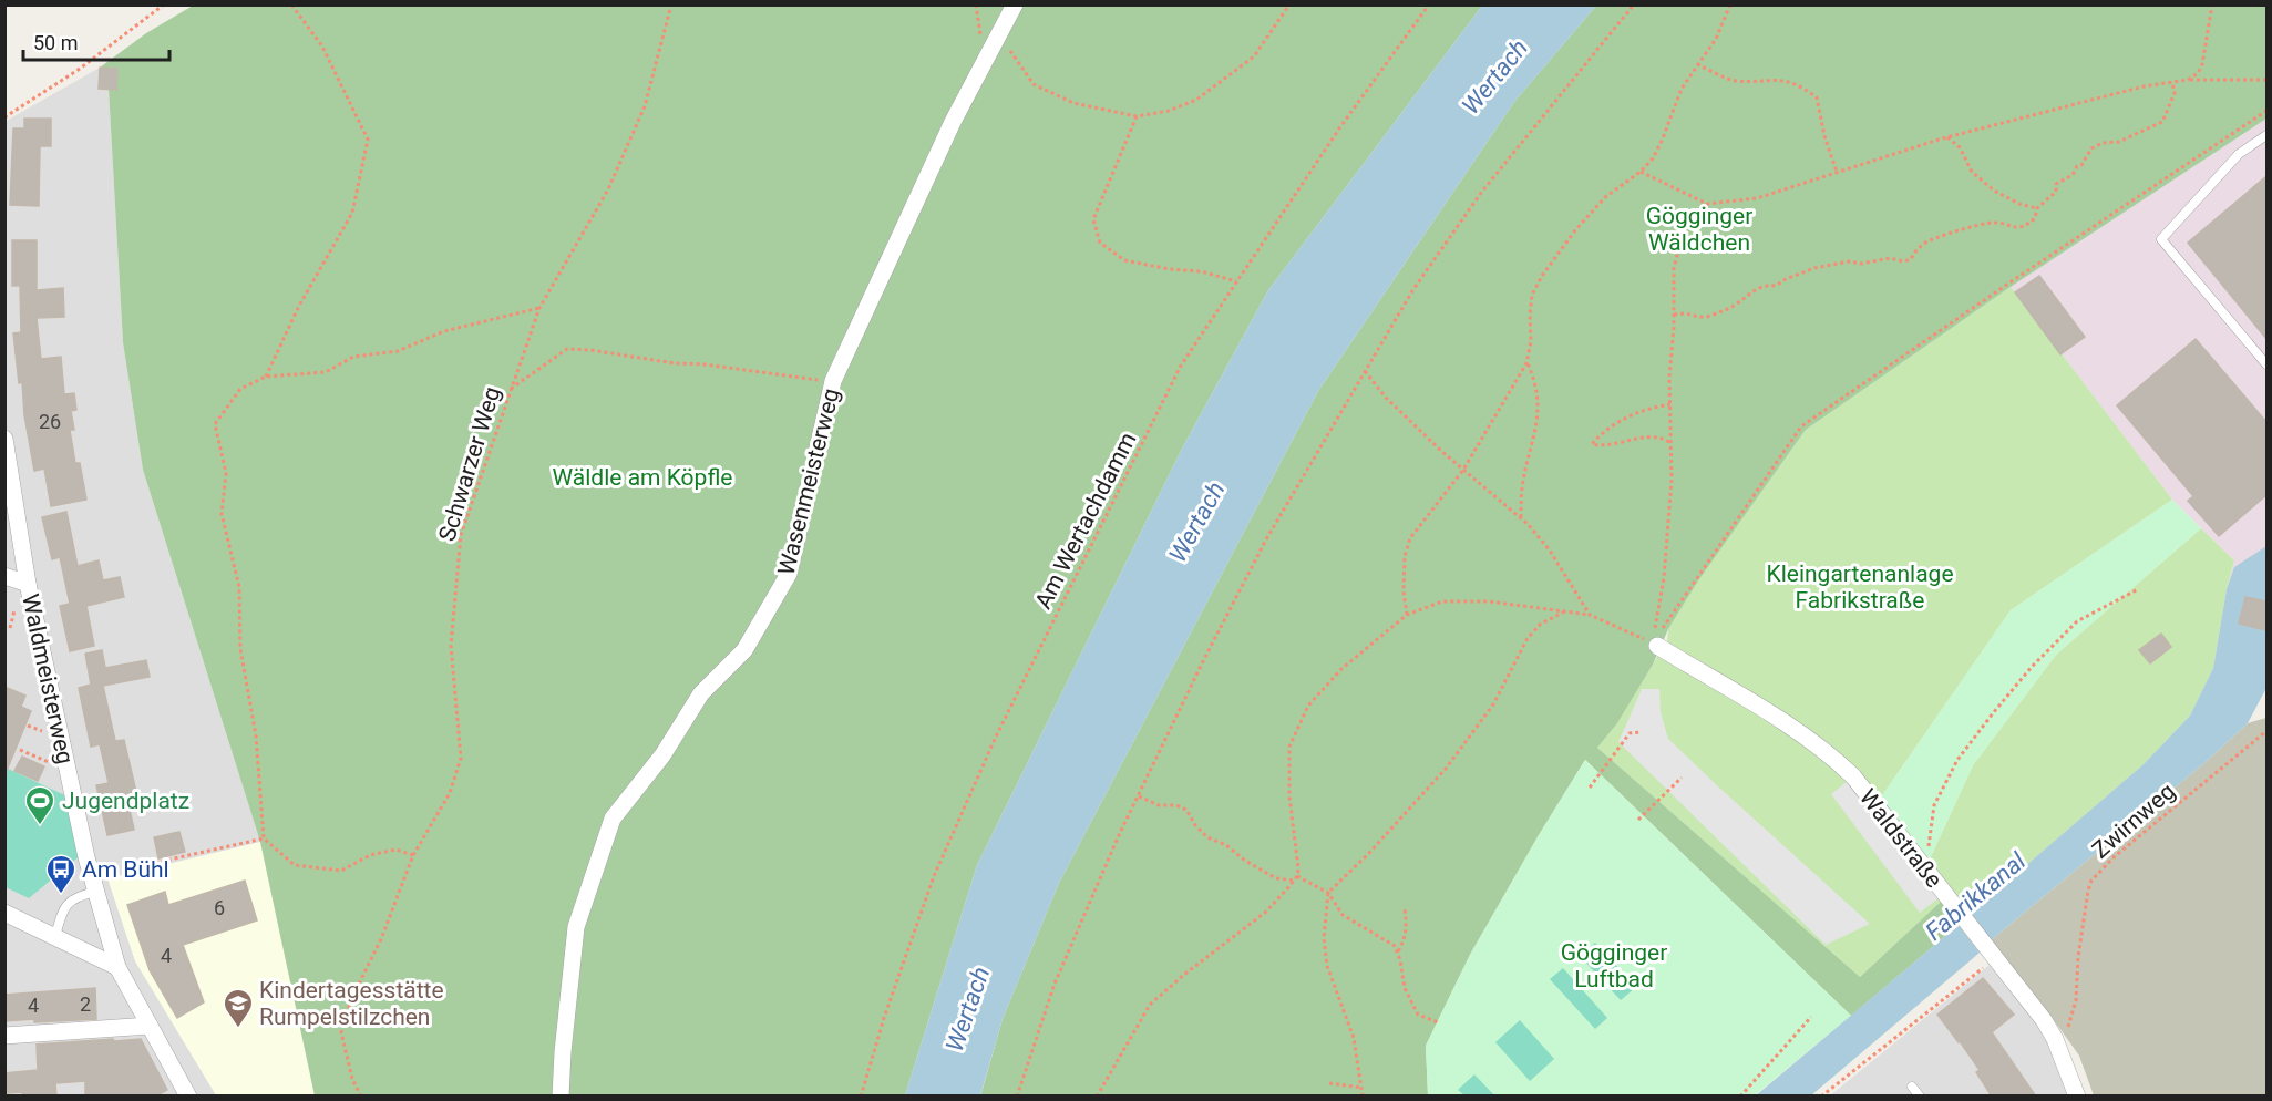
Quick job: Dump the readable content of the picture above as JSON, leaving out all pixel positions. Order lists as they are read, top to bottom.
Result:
{
  "streets": {
    "street": ["Wasenmeisterweg", "Waldmeisterweg", "Waldstraße"],
    "path": ["Schwarzer Weg", "Am Wertachdamm", "Zwirnweg"]
  },
  "crossings": [
    ["Zwirnweg", "Waldstraße"]
  ],
  "water": ["Wertach", "Fabrikkanal"],
  "parks": [
    "Gögginger Wäldchen",
    "Wäldle am Köpfle",
    "Kleingartenanlage Fabrikstraße",
    "Gögginger Luftbad"
  ],
  "places": {
    "sports": ["Jugendplatz"],
    "bus stop": ["Am Bühl"],
    "school or university": ["Kindertagesstätte Rumpelstilzchen"]
  },
  "house_numbers": [
    "26",
    "6",
    "4",
    "2",
    "4"
  ],
  "scale_bar": "50 m"
}
